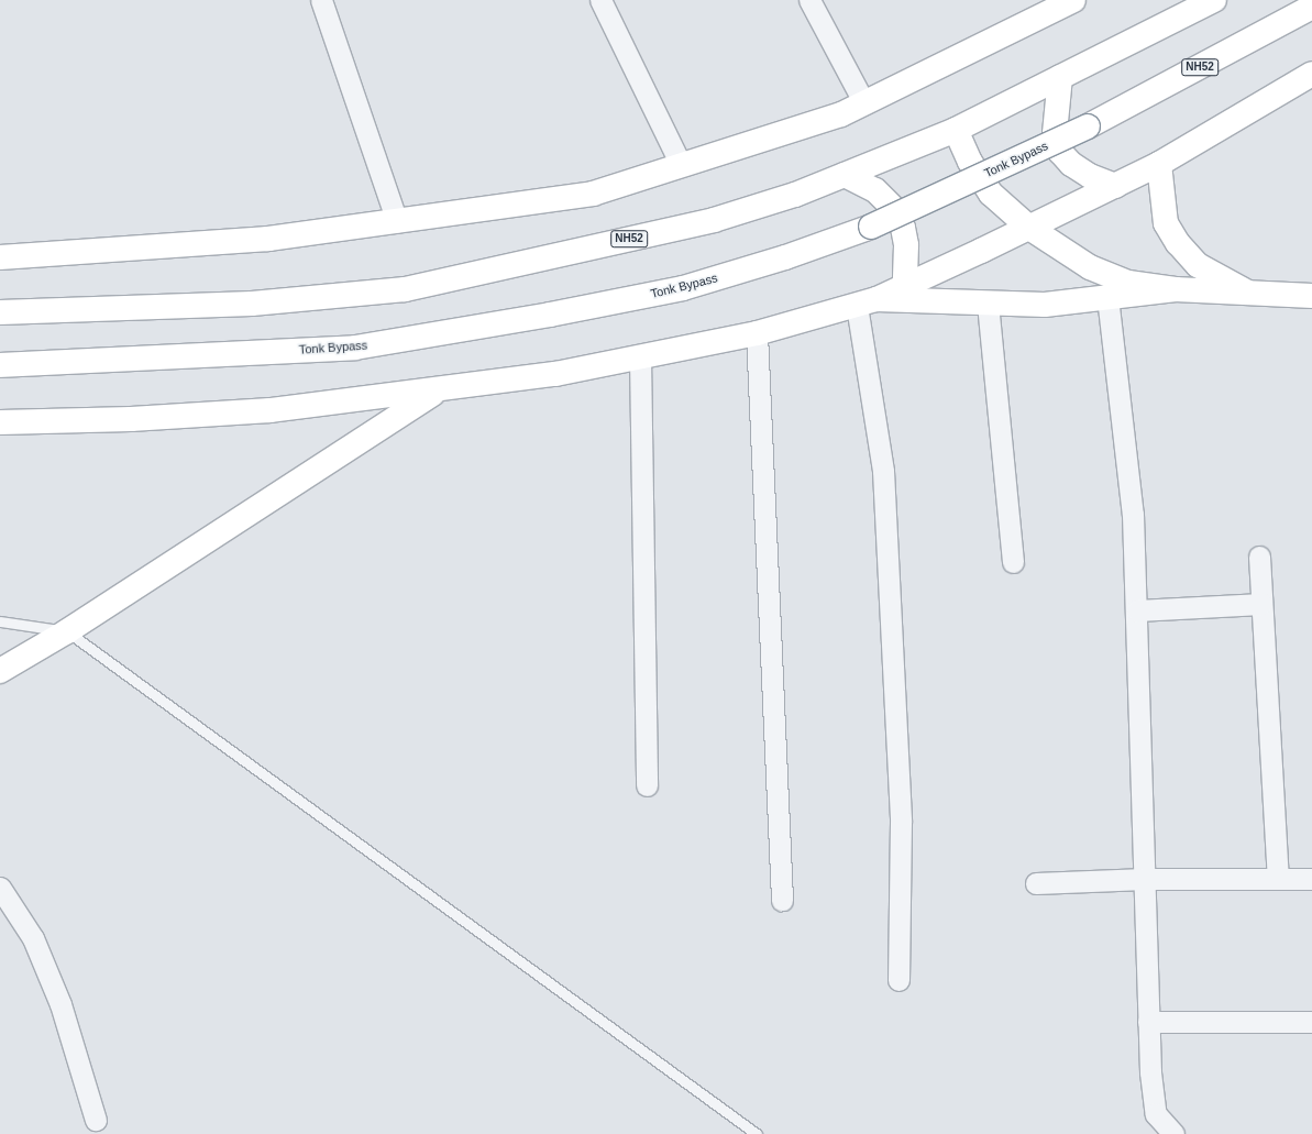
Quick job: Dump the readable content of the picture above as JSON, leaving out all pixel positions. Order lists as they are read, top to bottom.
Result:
{
  "streets": {
    "main road": ["NH52", "Tonk Bypass"]
  }
}
